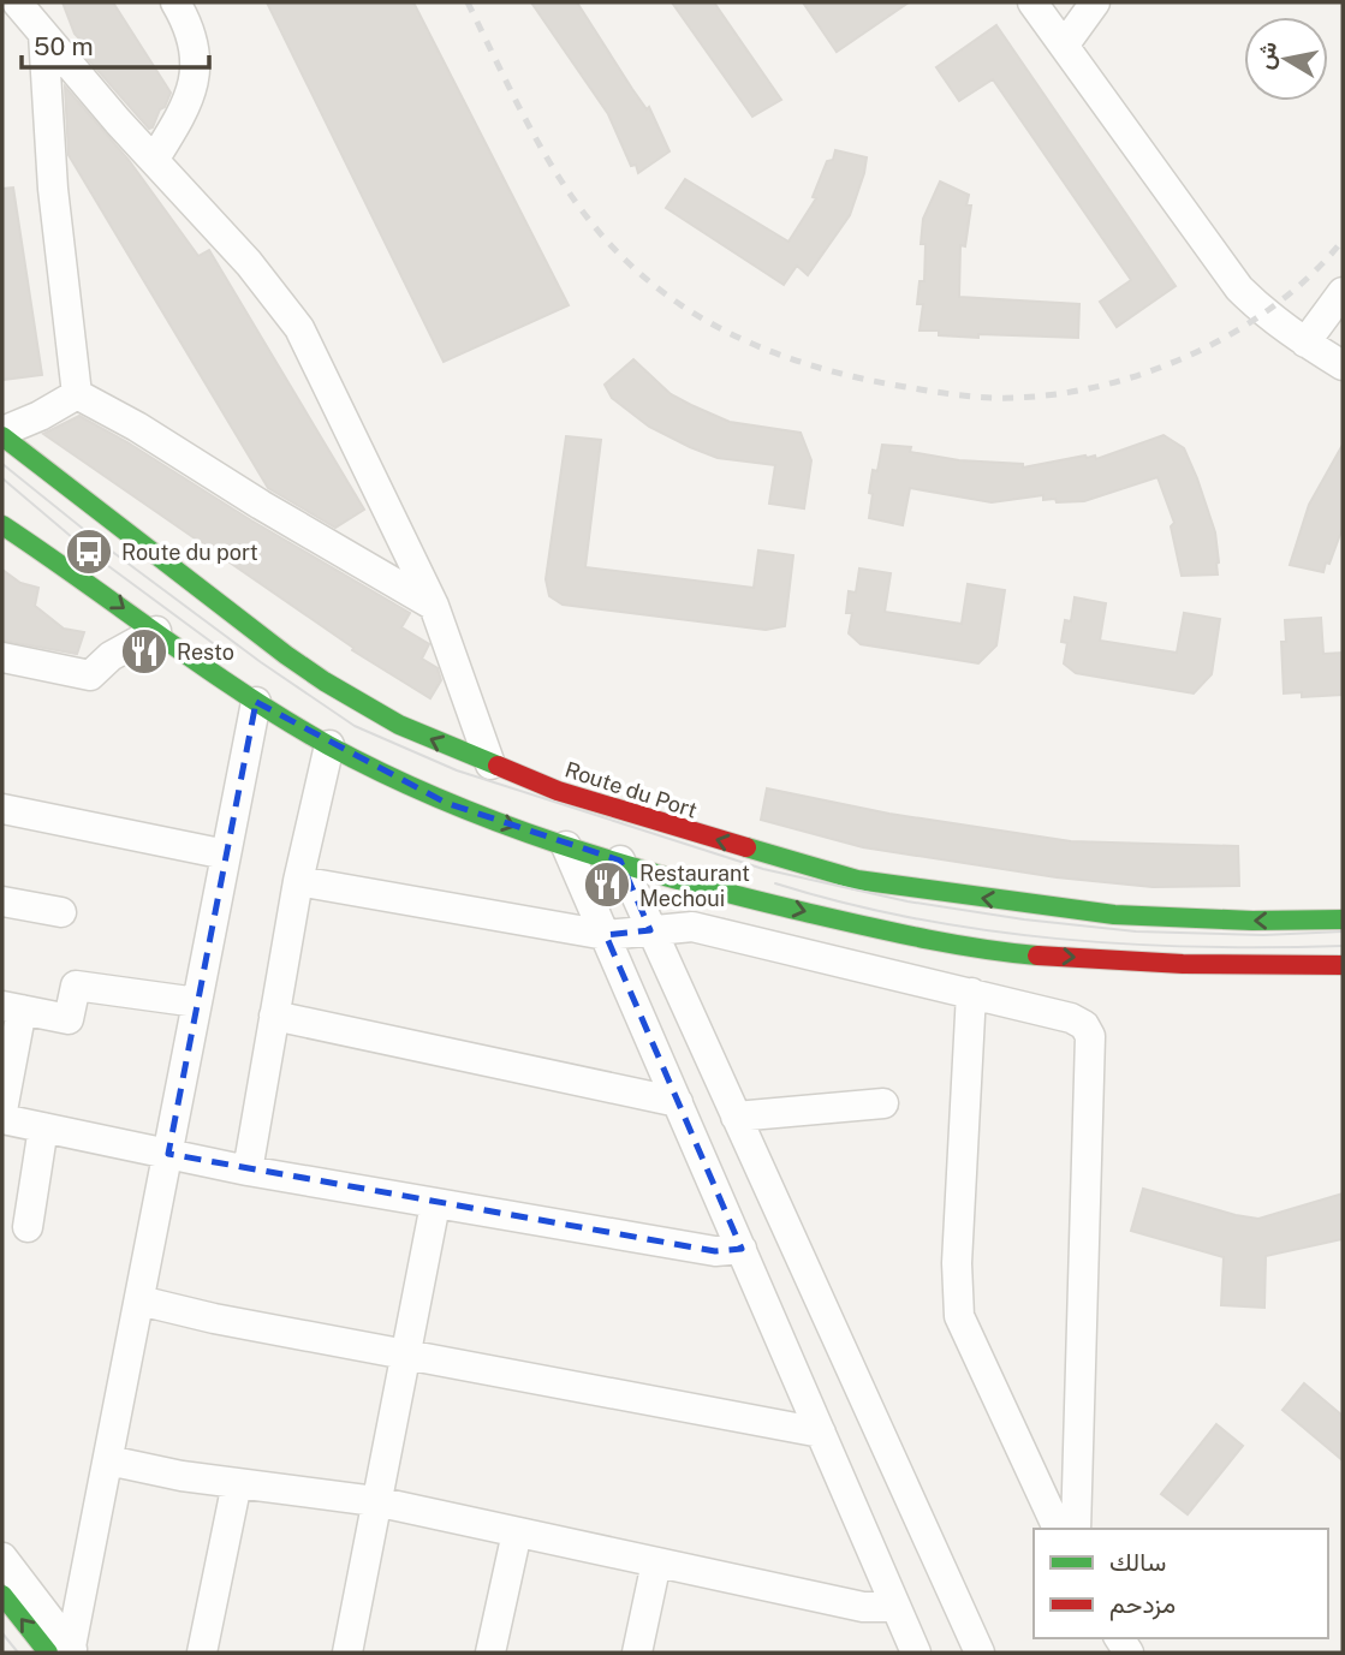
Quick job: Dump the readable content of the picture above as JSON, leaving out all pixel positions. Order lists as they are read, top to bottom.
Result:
{
  "streets": {
    "main road": ["Route du Port"]
  },
  "places": {
    "bus stop": ["Route du port"],
    "restaurant": ["Resto", "Restaurant Mechoui"]
  },
  "legend": ["سالك", "مزدحم"],
  "scale_bar": "50 m",
  "north": "left"
}
